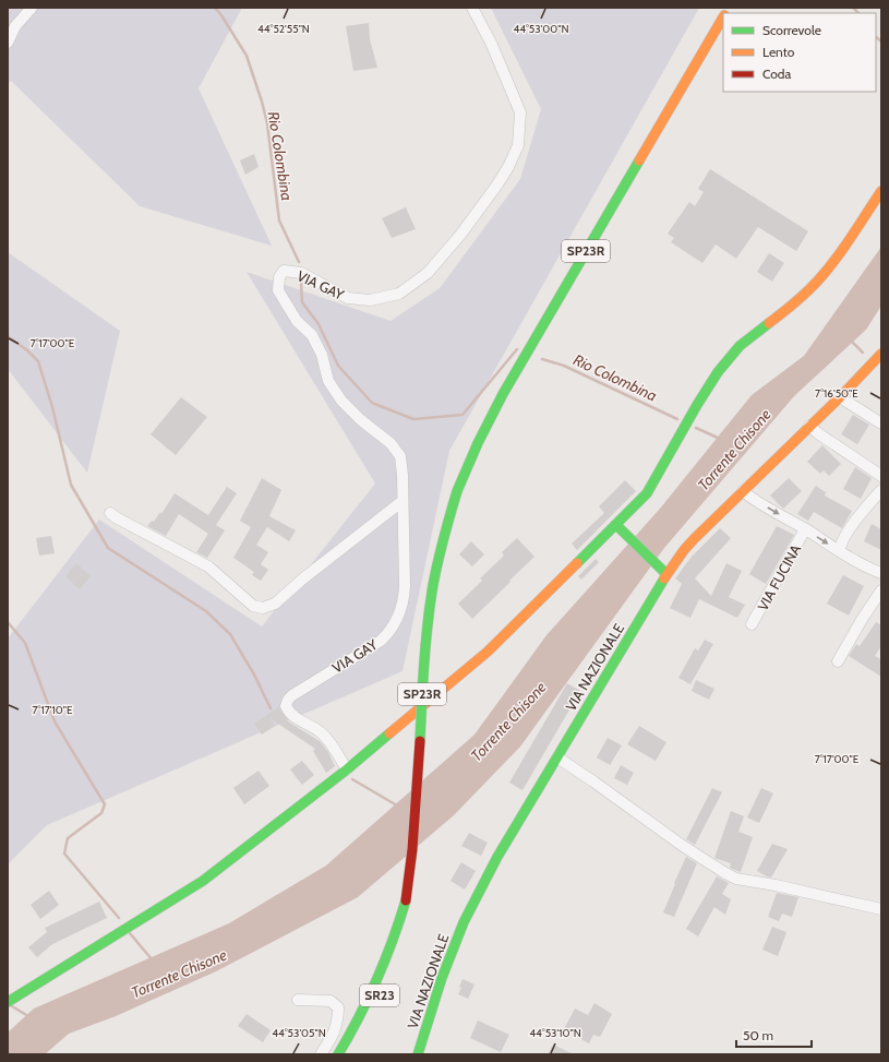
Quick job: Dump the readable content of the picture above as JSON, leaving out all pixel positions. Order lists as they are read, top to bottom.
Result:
{
  "streets": {
    "main road": ["SP23R", "VIA NAZIONALE", "SR23"],
    "street": ["VIA GAY", "VIA FUCINA"]
  },
  "crossings": [
    ["SP23R", "SR23"],
    ["VIA FUCINA", "VIA NAZIONALE"]
  ],
  "water": ["Rio Colombina", "Torrente Chisone"],
  "legend": ["Scorrevole", "Lento", "Coda"],
  "scale_bar": "50 m",
  "coordinates": [
    "44°52'55\"N",
    "44°53'00\"N",
    "7°17'00\"E",
    "7°16'50\"E",
    "7°17'10\"E",
    "44°53'05\"N",
    "44°53'10\"N"
  ]
}
